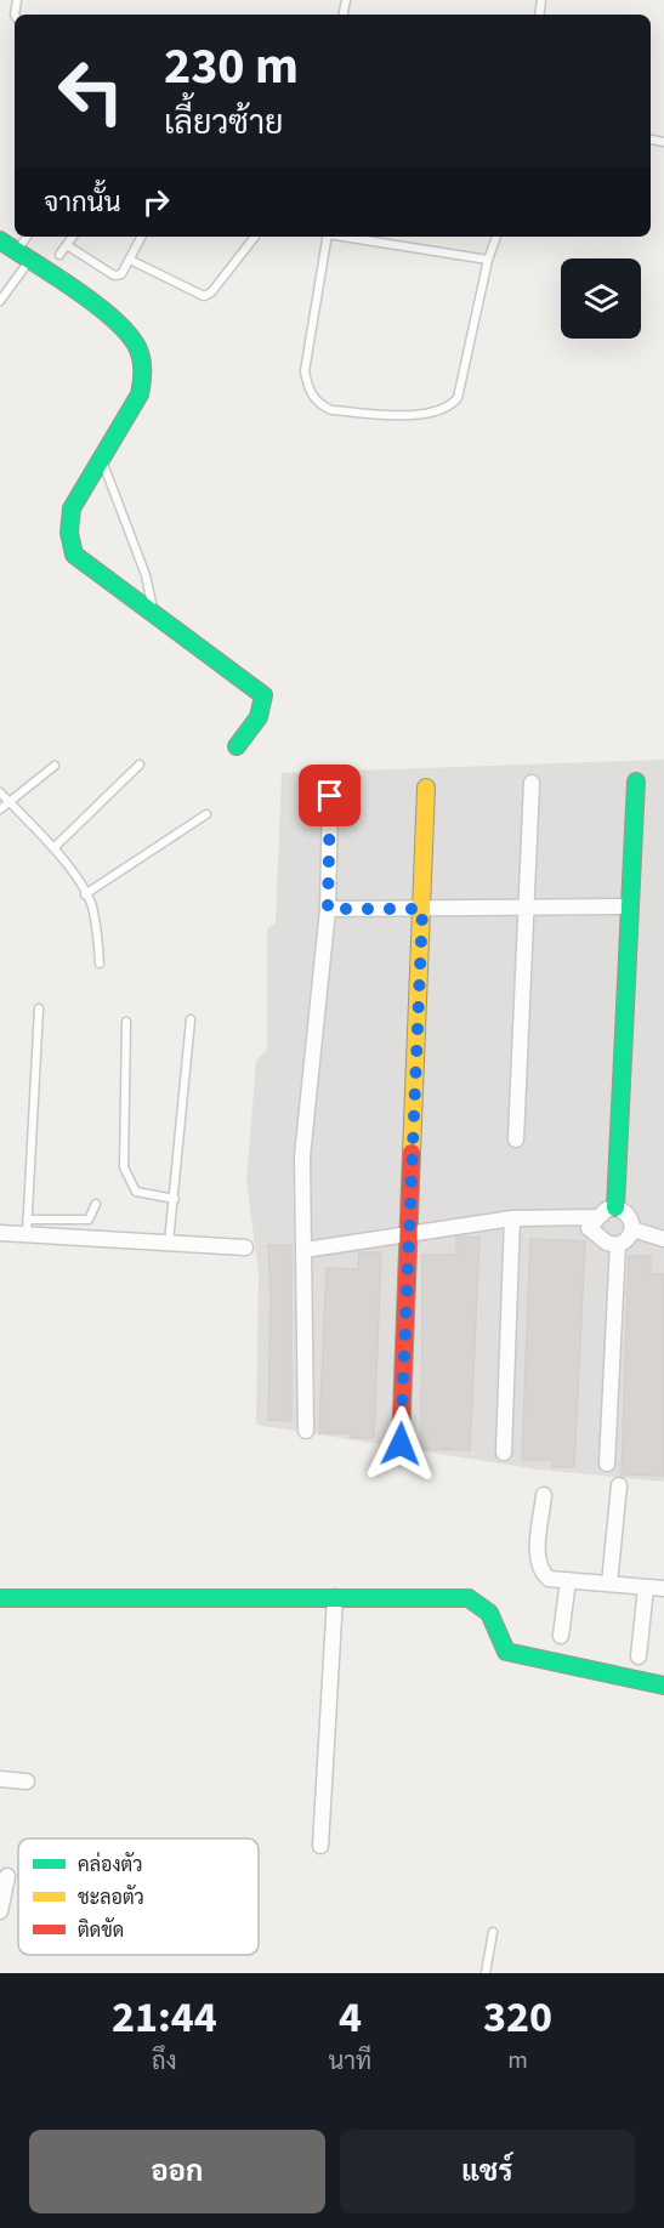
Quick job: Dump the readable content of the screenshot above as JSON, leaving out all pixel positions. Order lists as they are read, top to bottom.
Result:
{
  "legend": ["คล่องตัว", "ชะลอตัว", "ติดขัด"],
  "page": {
    "turn": ["230 m", "เลี้ยวซ้าย"],
    "then": "จากนั้น",
    "eta": [
      "21:44",
      "ถึง",
      "4",
      "นาที",
      "320",
      "m"
    ],
    "buttons": ["ออก", "แชร์"]
  }
}
